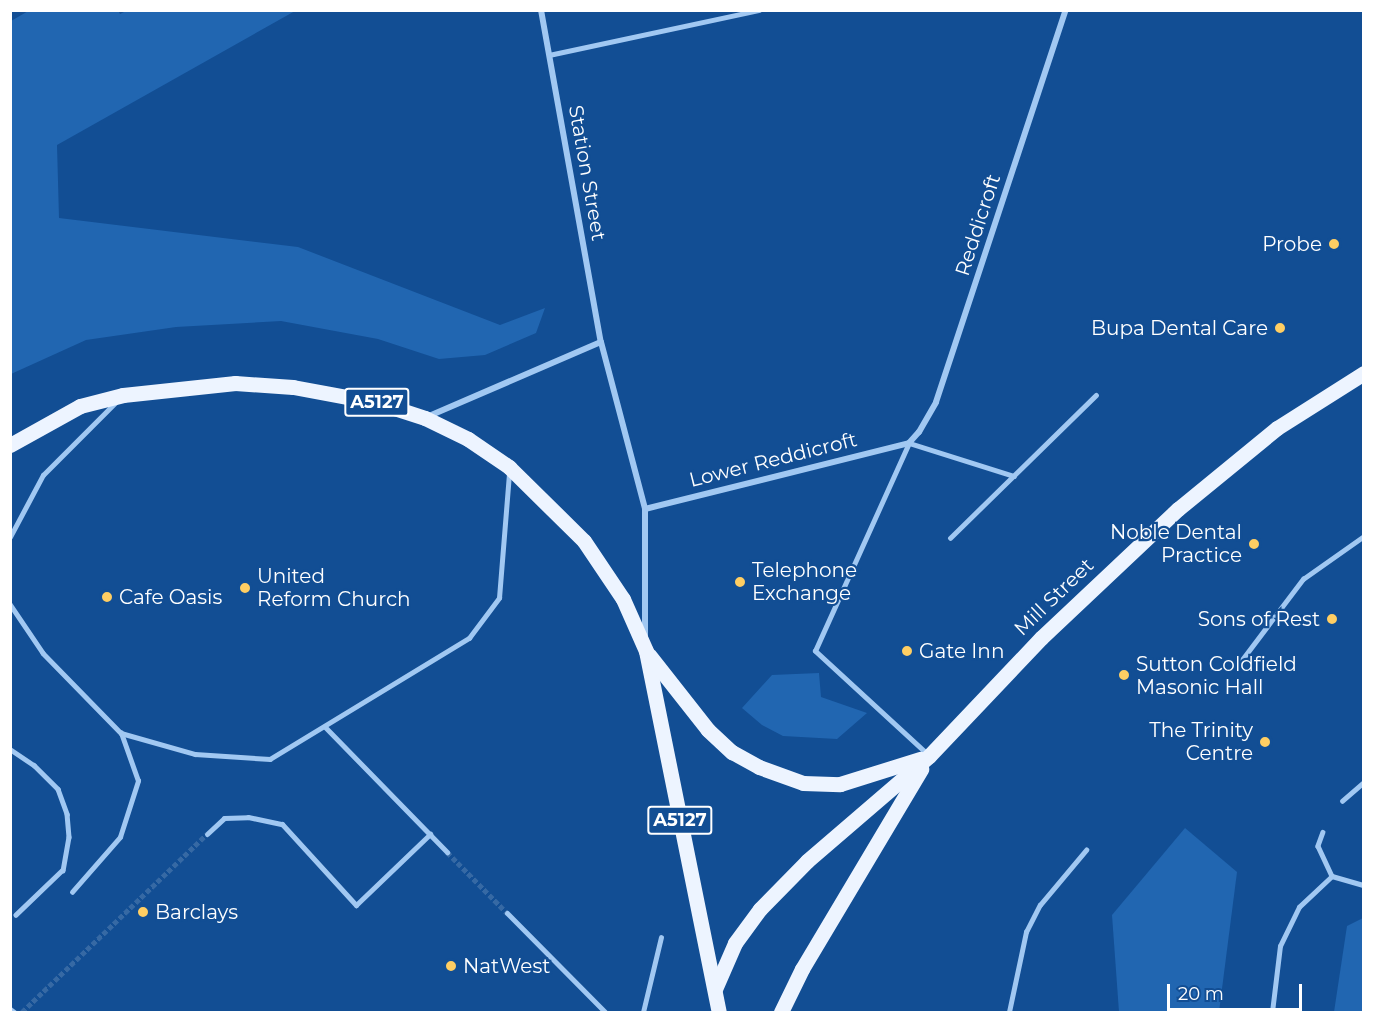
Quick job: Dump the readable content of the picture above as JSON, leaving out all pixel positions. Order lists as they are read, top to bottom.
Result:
{
  "streets": {
    "main road": ["A5127", "Mill Street"],
    "street": ["Station Street", "Reddicroft", "Lower Reddicroft"]
  },
  "crossings": [
    ["Station Street", "A5127"],
    ["Station Street", "Lower Reddicroft"],
    ["Station Street", "Mill Street"],
    ["Reddicroft", "Lower Reddicroft"],
    ["A5127", "Mill Street"]
  ],
  "places": [
    "Probe",
    "Bupa Dental Care",
    "Noble Dental Practice",
    "Telephone Exchange",
    "United Reform Church",
    "Cafe Oasis",
    "Sons of Rest",
    "Gate Inn",
    "Sutton Coldfield Masonic Hall",
    "The Trinity Centre",
    "Barclays",
    "NatWest"
  ],
  "scale_bar": "20 m"
}
